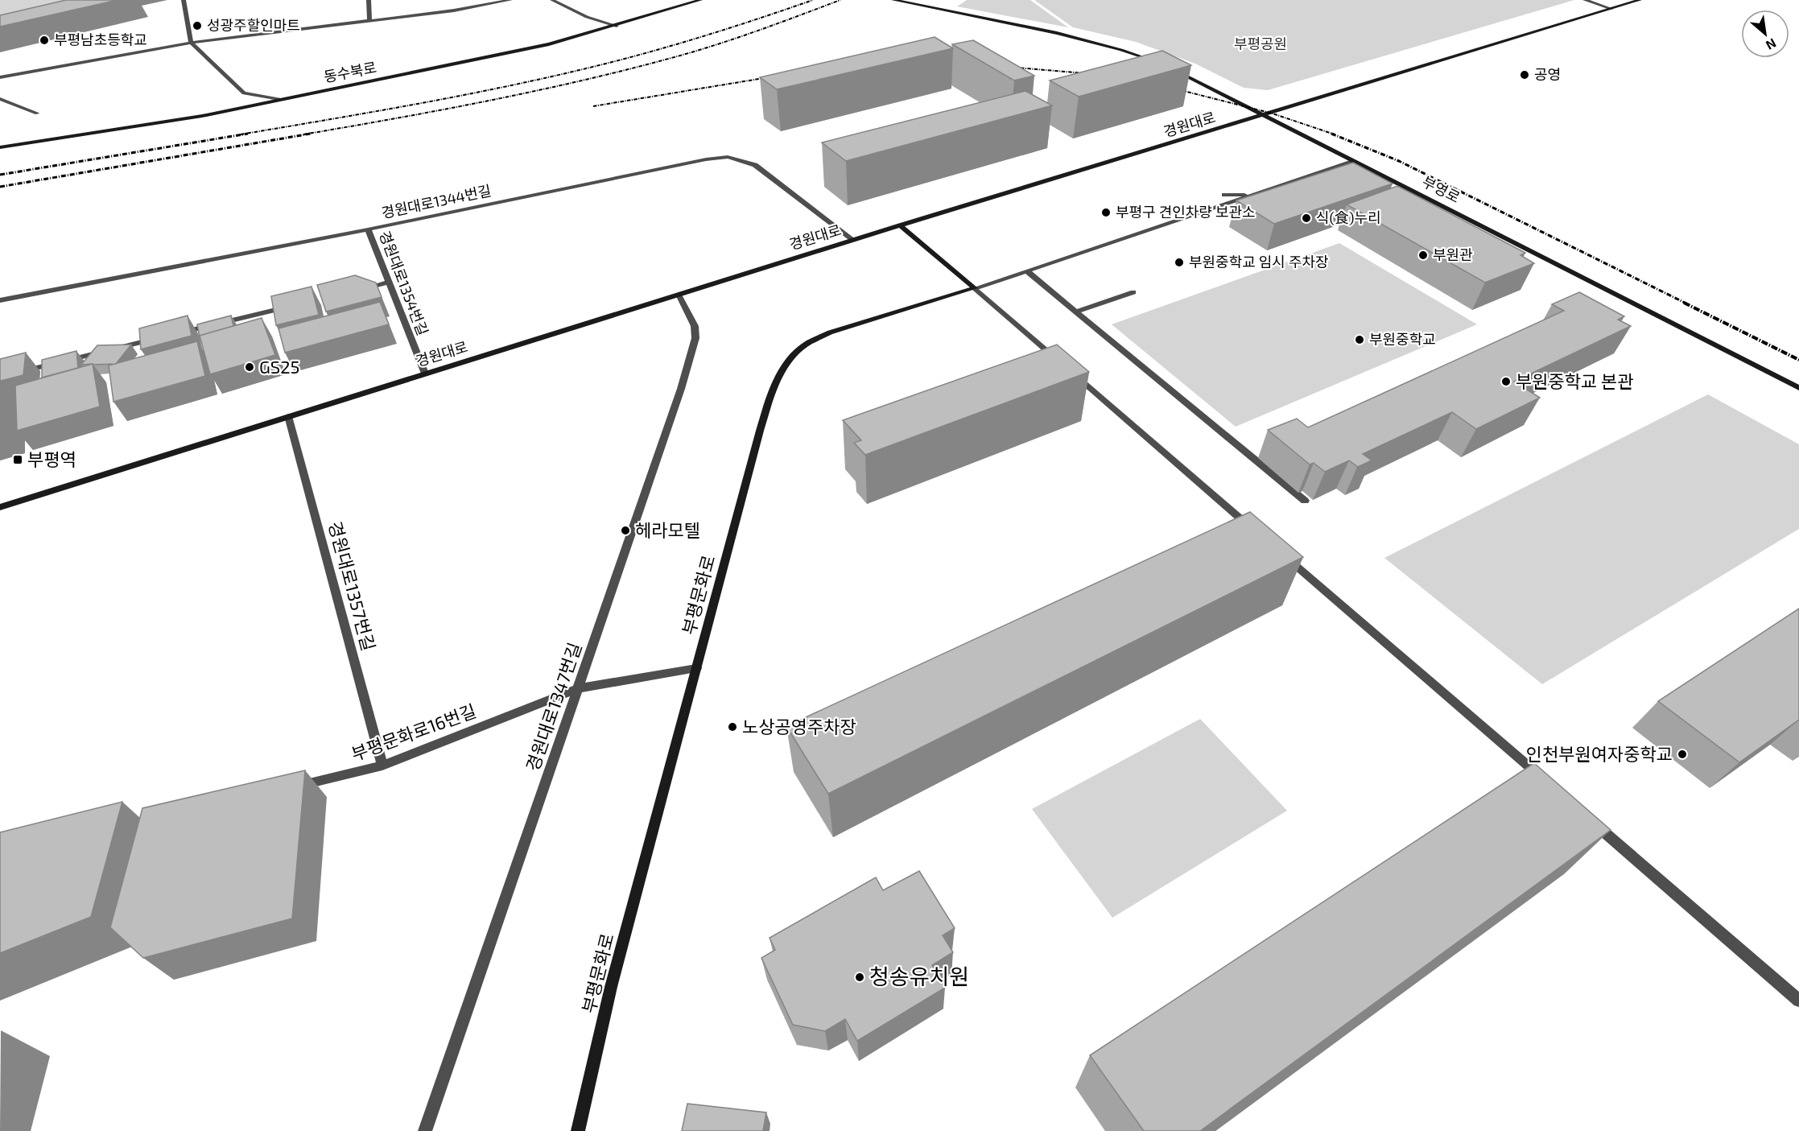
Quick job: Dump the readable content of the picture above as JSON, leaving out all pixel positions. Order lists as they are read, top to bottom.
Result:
{
  "streets": {
    "street": [
      "동수북로",
      "경원대로",
      "부영로",
      "경원대로1344번길",
      "경원대로1354번길",
      "경원대로1357번길",
      "부평문화로",
      "경원대로1347번길",
      "부평문화로16번길"
    ]
  },
  "crossings": [
    ["경원대로", "부영로"],
    ["경원대로", "경원대로1344번길"],
    ["경원대로", "경원대로1354번길"],
    ["경원대로", "경원대로1357번길"],
    ["경원대로", "경원대로1347번길"],
    ["경원대로1344번길", "경원대로1354번길"],
    ["경원대로1357번길", "부평문화로16번길"],
    ["부평문화로", "부평문화로16번길"],
    ["경원대로1347번길", "부평문화로16번길"]
  ],
  "parks": ["부평공원"],
  "places": {
    "other": [
      "성광주할인마트",
      "부평남초등학교",
      "공영",
      "부평구 견인차량 보관소",
      "식(食)누리",
      "부원관",
      "부원중학교 임시 주차장",
      "부원중학교",
      "GS25",
      "부원중학교 본관",
      "헤라모텔",
      "노상공영주차장",
      "인천부원여자중학교",
      "청송유치원"
    ],
    "transit": ["부평역"]
  },
  "north": "bottom right"
}
